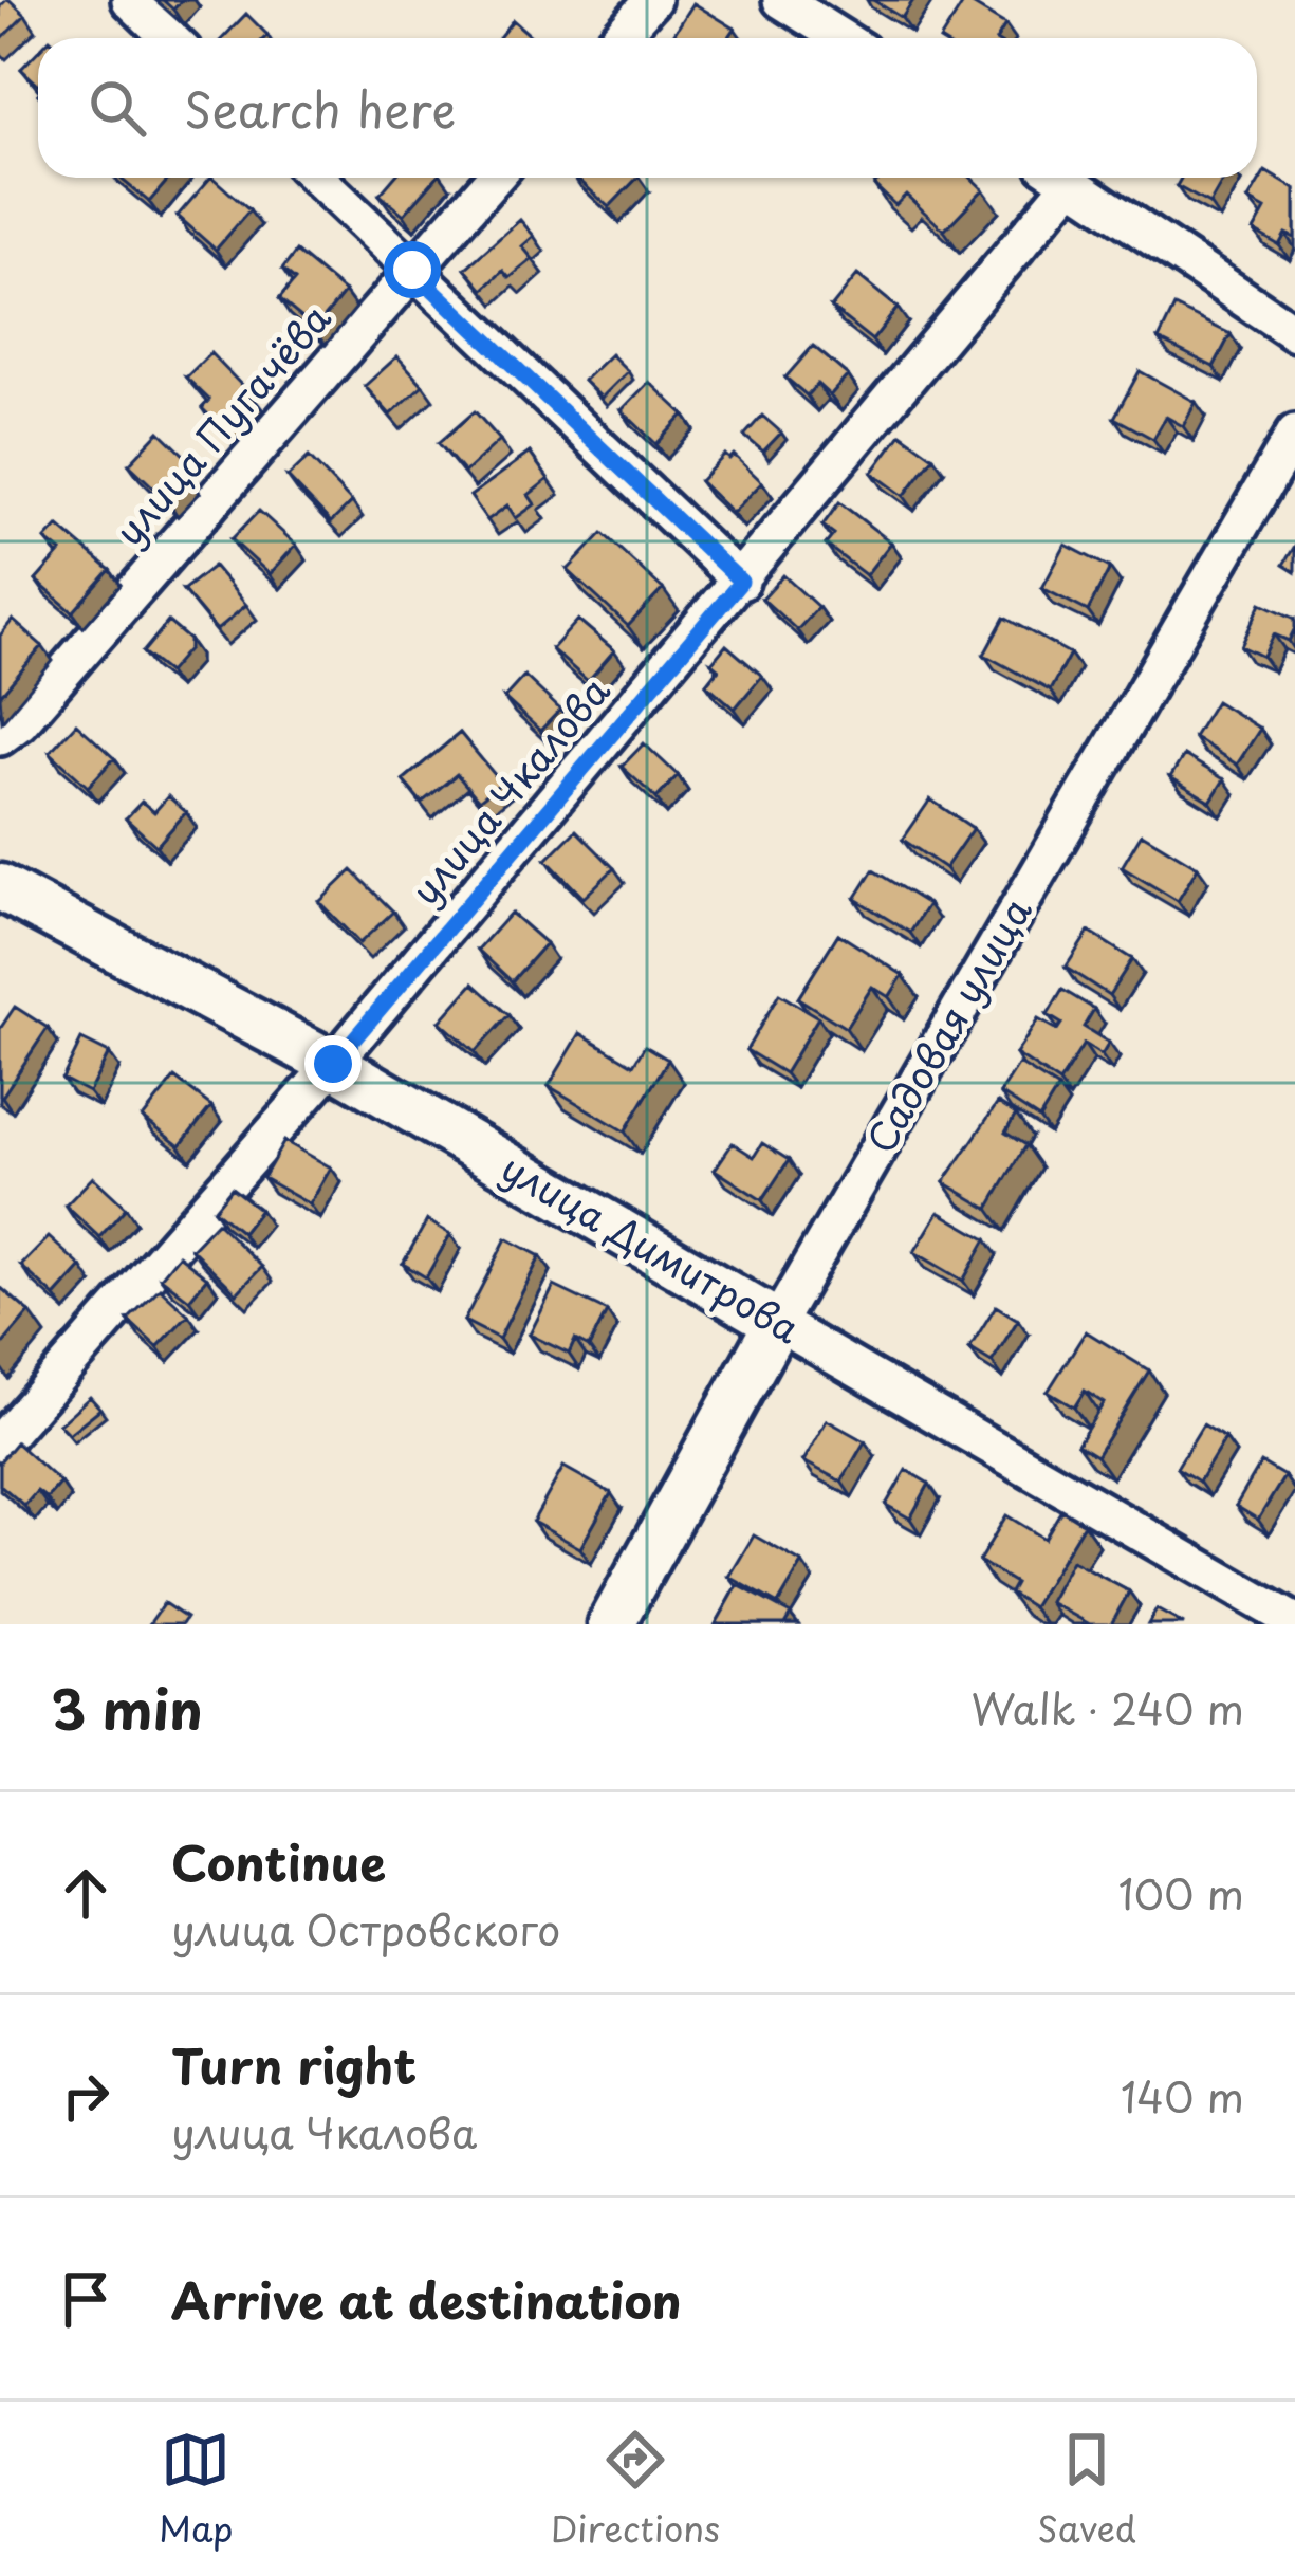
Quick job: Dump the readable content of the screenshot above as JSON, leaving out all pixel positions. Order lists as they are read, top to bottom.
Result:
{
  "streets": {
    "street": [
      "улица Пугачёва",
      "улица Чкалова",
      "Садовая улица",
      "улица Димитрова"
    ]
  },
  "crossings": [
    ["улица Чкалова", "улица Димитрова"],
    ["Садовая улица", "улица Димитрова"]
  ],
  "page": {
    "search": "Search here",
    "heading": ["3 min", "Walk · 240 m"],
    "list": [
      ["Continue", "улица Островского", "100 m"],
      ["Turn right", "улица Чкалова", "140 m"],
      "Arrive at destination"
    ],
    "nav": ["Map", "Directions", "Saved"]
  }
}
